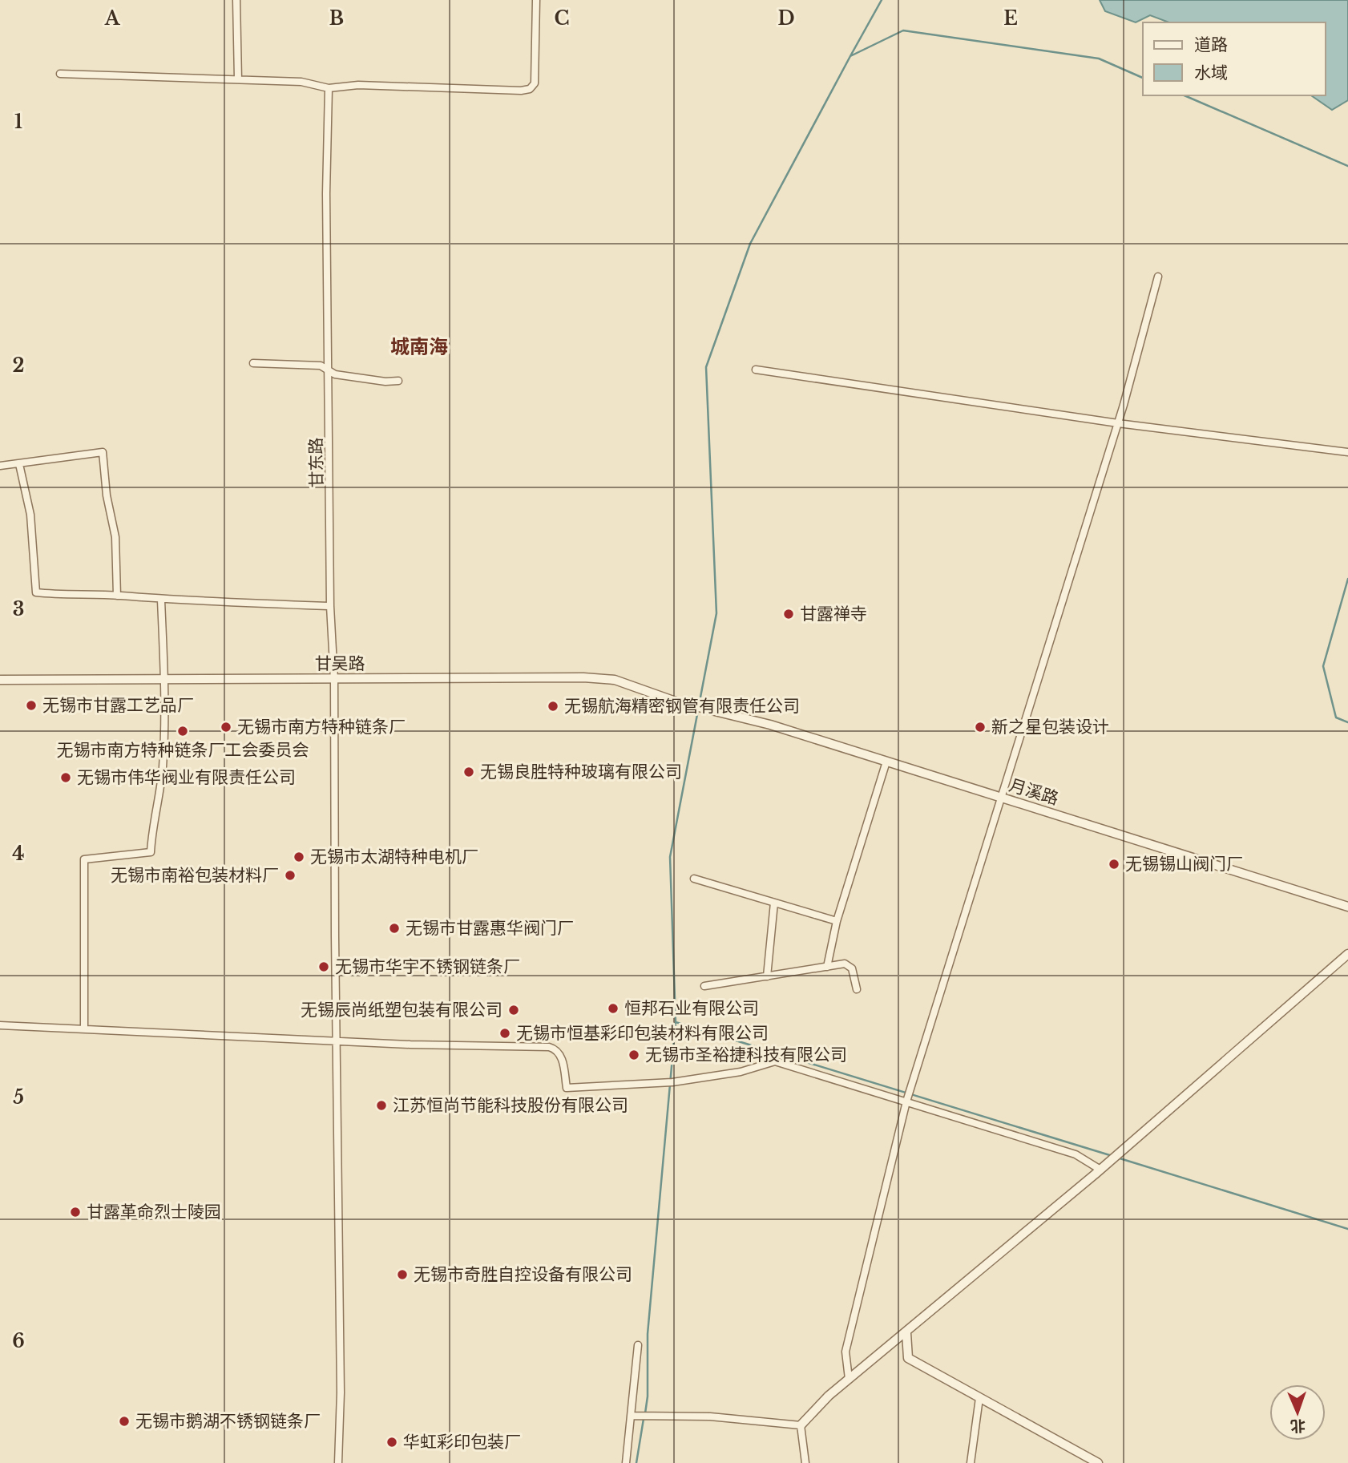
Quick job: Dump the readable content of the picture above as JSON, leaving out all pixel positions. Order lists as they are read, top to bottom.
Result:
{
  "streets": {
    "street": ["甘东路", "甘吴路", "月溪路"]
  },
  "crossings": [
    ["甘东路", "甘吴路"],
    ["甘吴路", "月溪路"]
  ],
  "districts": ["城南海"],
  "places": [
    "甘露禅寺",
    "无锡市甘露工艺品厂",
    "无锡航海精密钢管有限责任公司",
    "无锡市南方特种链条厂",
    "新之星包装设计",
    "无锡市南方特种链条厂工会委员会",
    "无锡良胜特种玻璃有限公司",
    "无锡市伟华阀业有限责任公司",
    "无锡市太湖特种电机厂",
    "无锡锡山阀门厂",
    "无锡市南裕包装材料厂",
    "无锡市甘露惠华阀门厂",
    "无锡市华宇不锈钢链条厂",
    "恒邦石业有限公司",
    "无锡辰尚纸塑包装有限公司",
    "无锡市恒基彩印包装材料有限公司",
    "无锡市圣裕捷科技有限公司",
    "江苏恒尚节能科技股份有限公司",
    "甘露革命烈士陵园",
    "无锡市奇胜自控设备有限公司",
    "无锡市鹅湖不锈钢链条厂",
    "华虹彩印包装厂"
  ],
  "legend": ["道路", "水域"],
  "north": "bottom",
  "grid": {
    "columns": [
      "A",
      "B",
      "C",
      "D",
      "E"
    ],
    "rows": [
      "1",
      "2",
      "3",
      "4",
      "5",
      "6"
    ]
  }
}
